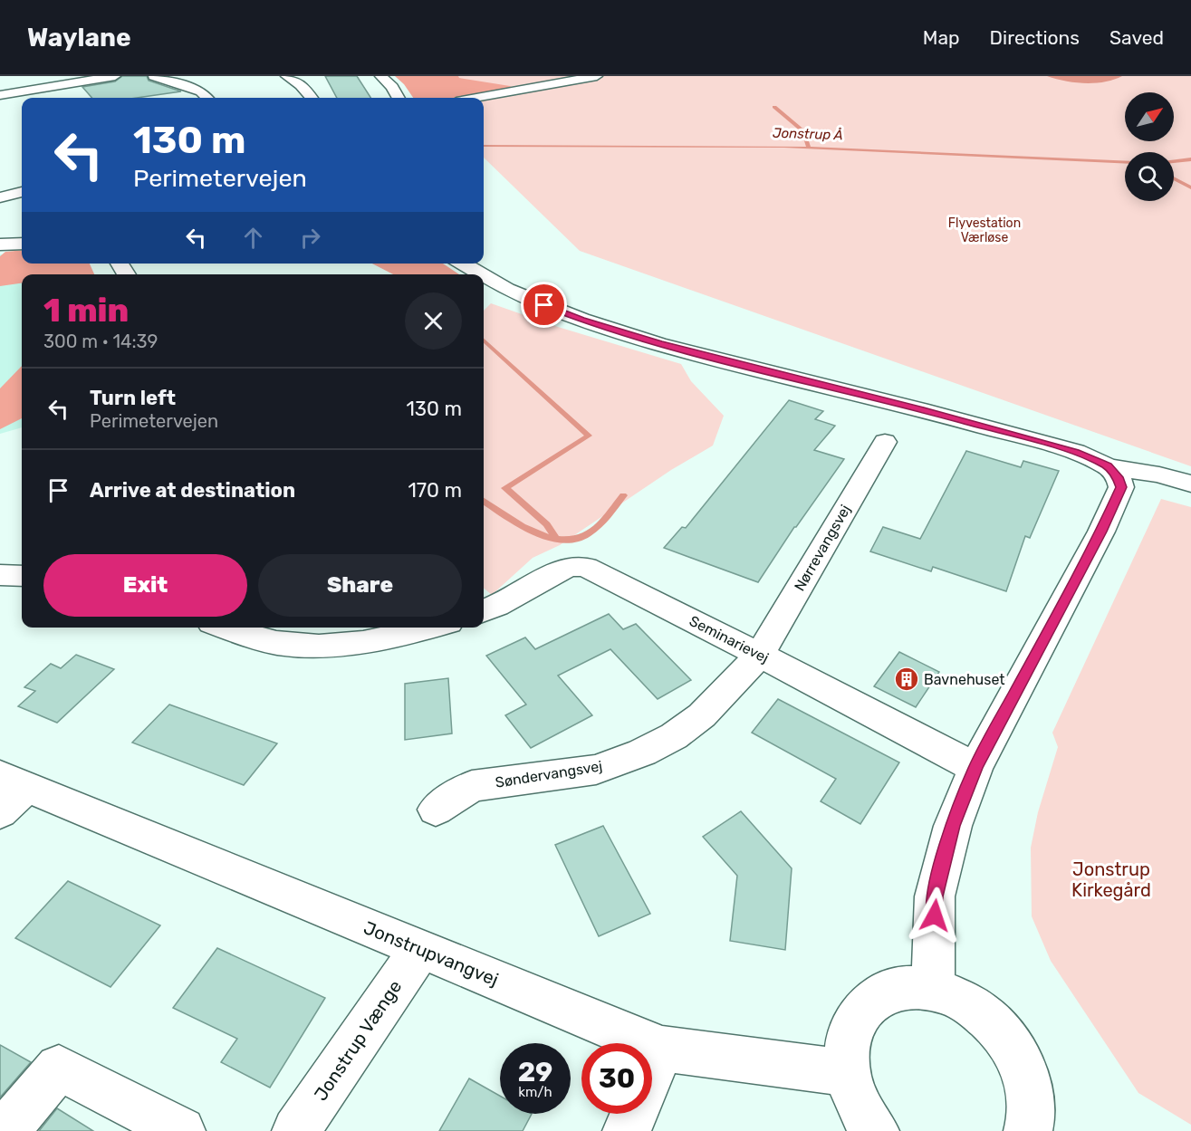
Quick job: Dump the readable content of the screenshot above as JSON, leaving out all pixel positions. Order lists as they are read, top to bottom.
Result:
{
  "streets": {
    "street": [
      "Nørrevangsvej",
      "Seminarievej",
      "Søndervangsvej",
      "Jonstrupvangvej",
      "Jonstrup Vænge"
    ]
  },
  "crossings": [
    ["Nørrevangsvej", "Seminarievej"],
    ["Nørrevangsvej", "Søndervangsvej"],
    ["Seminarievej", "Søndervangsvej"],
    ["Jonstrupvangvej", "Jonstrup Vænge"]
  ],
  "water": ["Jonstrup Å"],
  "parks": ["Flyvestation Værløse", "Jonstrup Kirkegård"],
  "places": {
    "building": ["Bavnehuset"]
  },
  "north": "top right",
  "page": {
    "header": "Waylane",
    "nav": ["Map", "Directions", "Saved"],
    "turn": ["130 m", "Perimetervejen"],
    "heading": ["1 min", "300 m · 14:39"],
    "list": [
      {
        "name": "Turn left",
        "note": "Perimetervejen",
        "value": "130 m"
      },
      {
        "name": "Arrive at destination",
        "value": "170 m"
      }
    ],
    "buttons": ["Exit", "Share"],
    "speed": "29 km/h",
    "limit": "30"
  }
}
